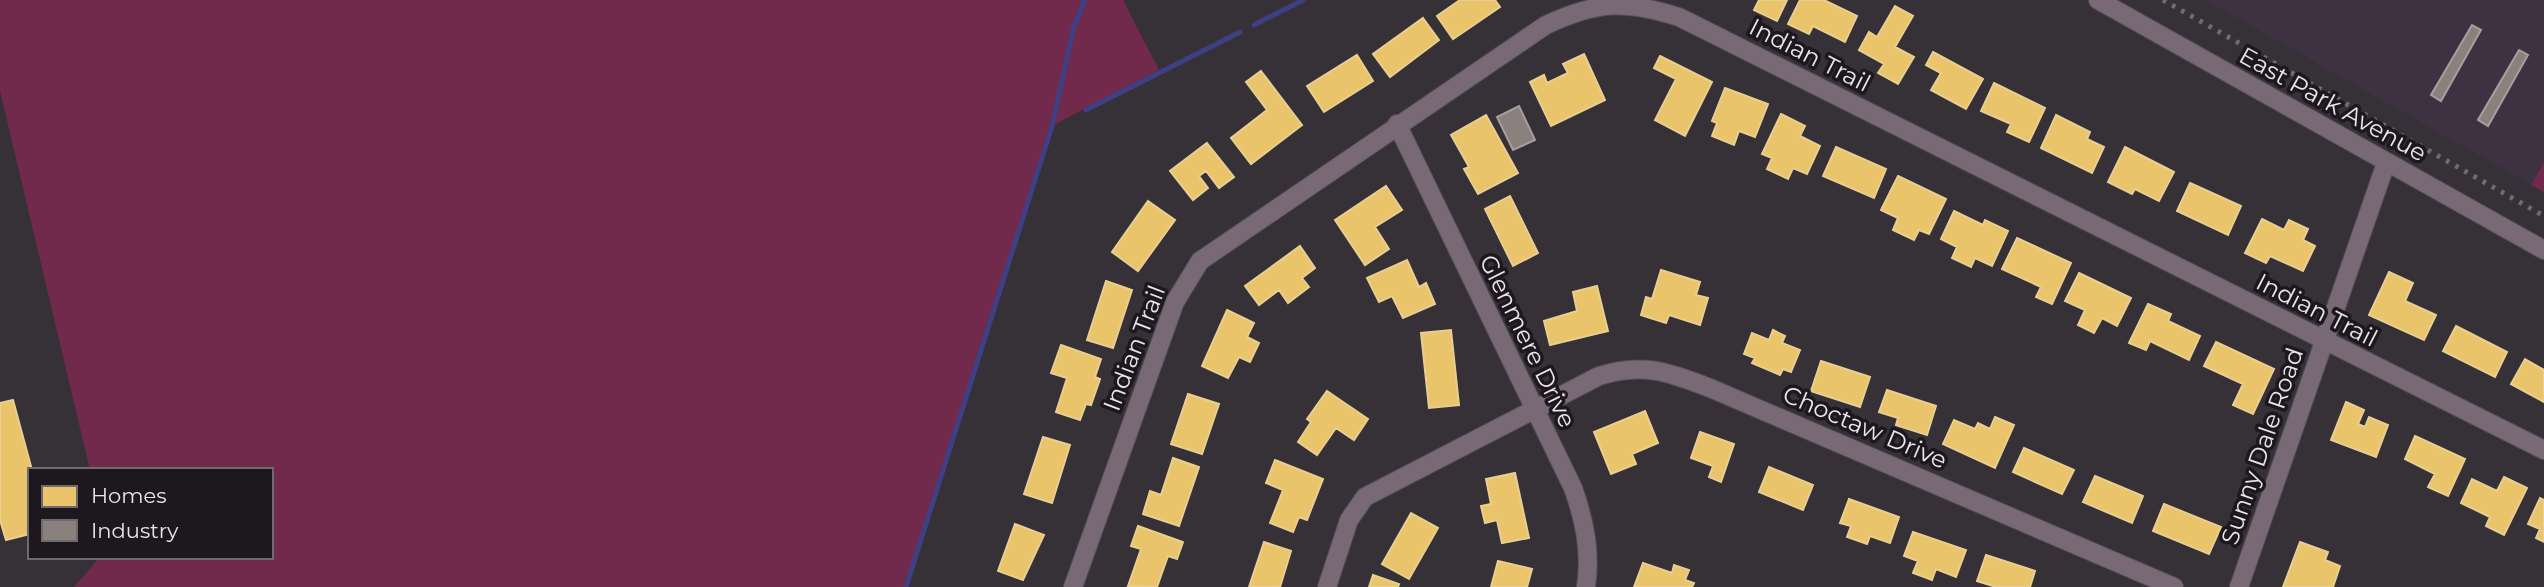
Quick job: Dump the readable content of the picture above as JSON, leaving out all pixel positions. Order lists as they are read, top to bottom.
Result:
{
  "streets": {
    "street": [
      "Indian Trail",
      "East Park Avenue",
      "Glenmere Drive",
      "Choctaw Drive",
      "Sunny Dale Road"
    ]
  },
  "crossings": [
    ["Indian Trail", "Glenmere Drive"],
    ["Indian Trail", "Sunny Dale Road"],
    ["East Park Avenue", "Sunny Dale Road"],
    ["Glenmere Drive", "Choctaw Drive"]
  ],
  "legend": ["Homes", "Industry"]
}
